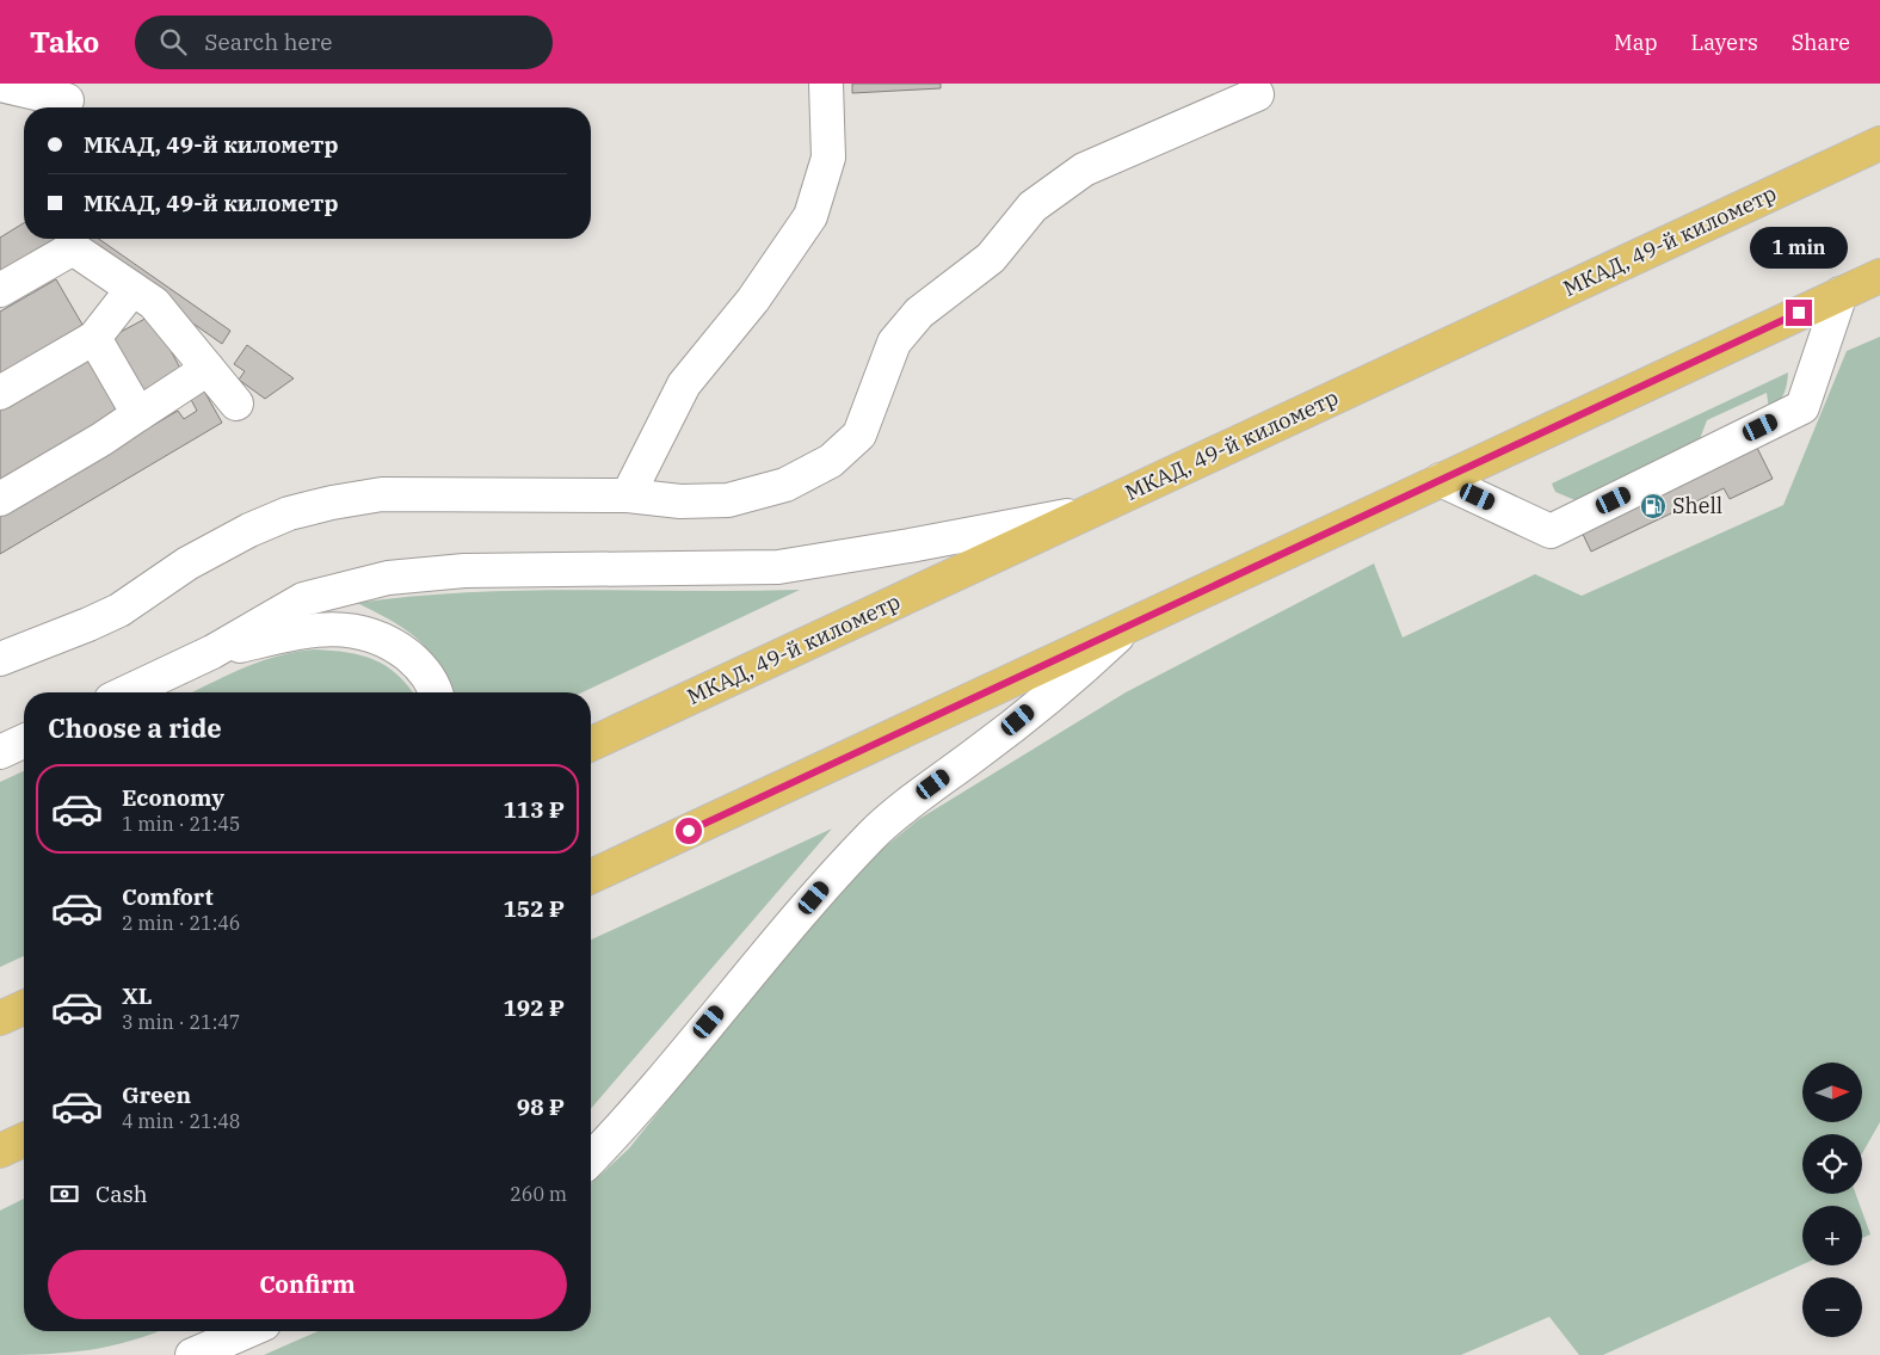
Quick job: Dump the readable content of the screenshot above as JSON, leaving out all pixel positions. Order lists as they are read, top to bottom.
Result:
{
  "streets": {
    "highway": ["МКАД, 49-й километр"]
  },
  "places": {
    "fuel station": ["Shell"]
  },
  "north": "right",
  "page": {
    "header": "Tako",
    "search": "Search here",
    "nav": ["Map", "Layers", "Share"],
    "banner": ["МКАД, 49-й километр", "МКАД, 49-й километр"],
    "bubble": "1 min",
    "heading": "Choose a ride",
    "list": [
      {
        "name": "Economy",
        "note": "1 min · 21:45",
        "value": "113 ₽"
      },
      {
        "name": "Comfort",
        "note": "2 min · 21:46",
        "value": "152 ₽"
      },
      {
        "name": "XL",
        "note": "3 min · 21:47",
        "value": "192 ₽"
      },
      {
        "name": "Green",
        "note": "4 min · 21:48",
        "value": "98 ₽"
      }
    ],
    "map_buttons": ["+", "−"],
    "pay": ["Cash", "260 m"],
    "buttons": "Confirm"
  }
}
